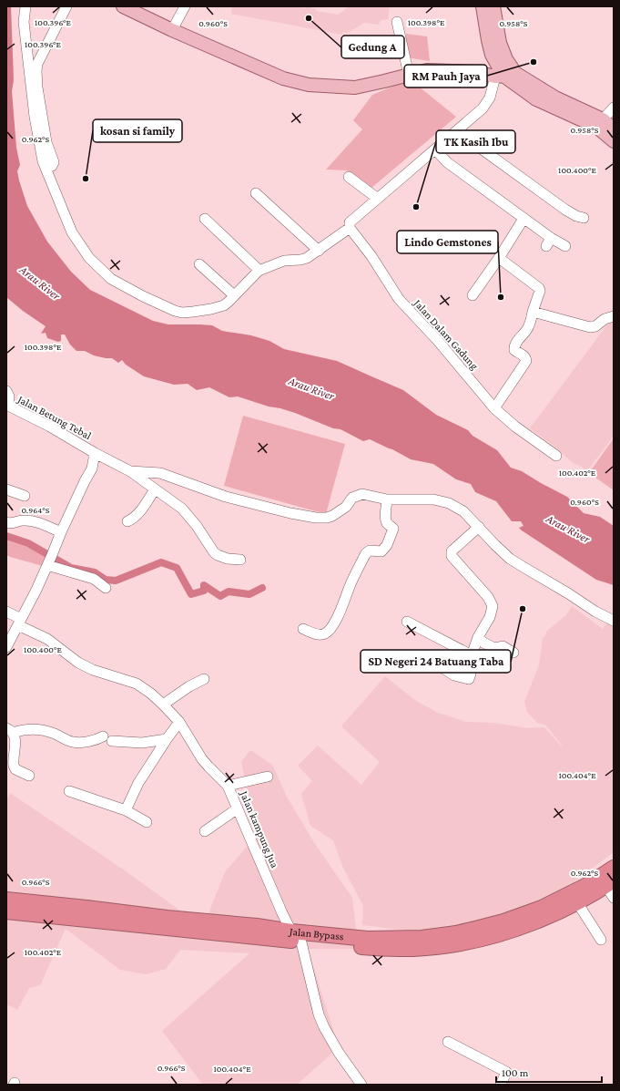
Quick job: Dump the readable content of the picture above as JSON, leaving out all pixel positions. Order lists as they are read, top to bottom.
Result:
{
  "streets": {
    "highway": ["Jalan Bypass"],
    "street": ["Jalan Dalam Gadung", "Jalan Betung Tebal", "Jalan kampung Jua"]
  },
  "crossings": [
    ["Jalan Betung Tebal", "Jalan kampung Jua"],
    ["Jalan kampung Jua", "Jalan Bypass"]
  ],
  "water": ["Arau River"],
  "places": [
    "Gedung A",
    "RM Pauh Jaya",
    "kosan si family",
    "TK Kasih Ibu",
    "Lindo Gemstones",
    "SD Negeri 24 Batuang Taba"
  ],
  "scale_bar": "100 m",
  "coordinates": [
    "100.396°E",
    "100.398°E",
    "0.960°S",
    "0.958°S",
    "0.962°S",
    "100.400°E",
    "100.402°E",
    "0.964°S",
    "100.404°E",
    "0.966°S"
  ]
}
